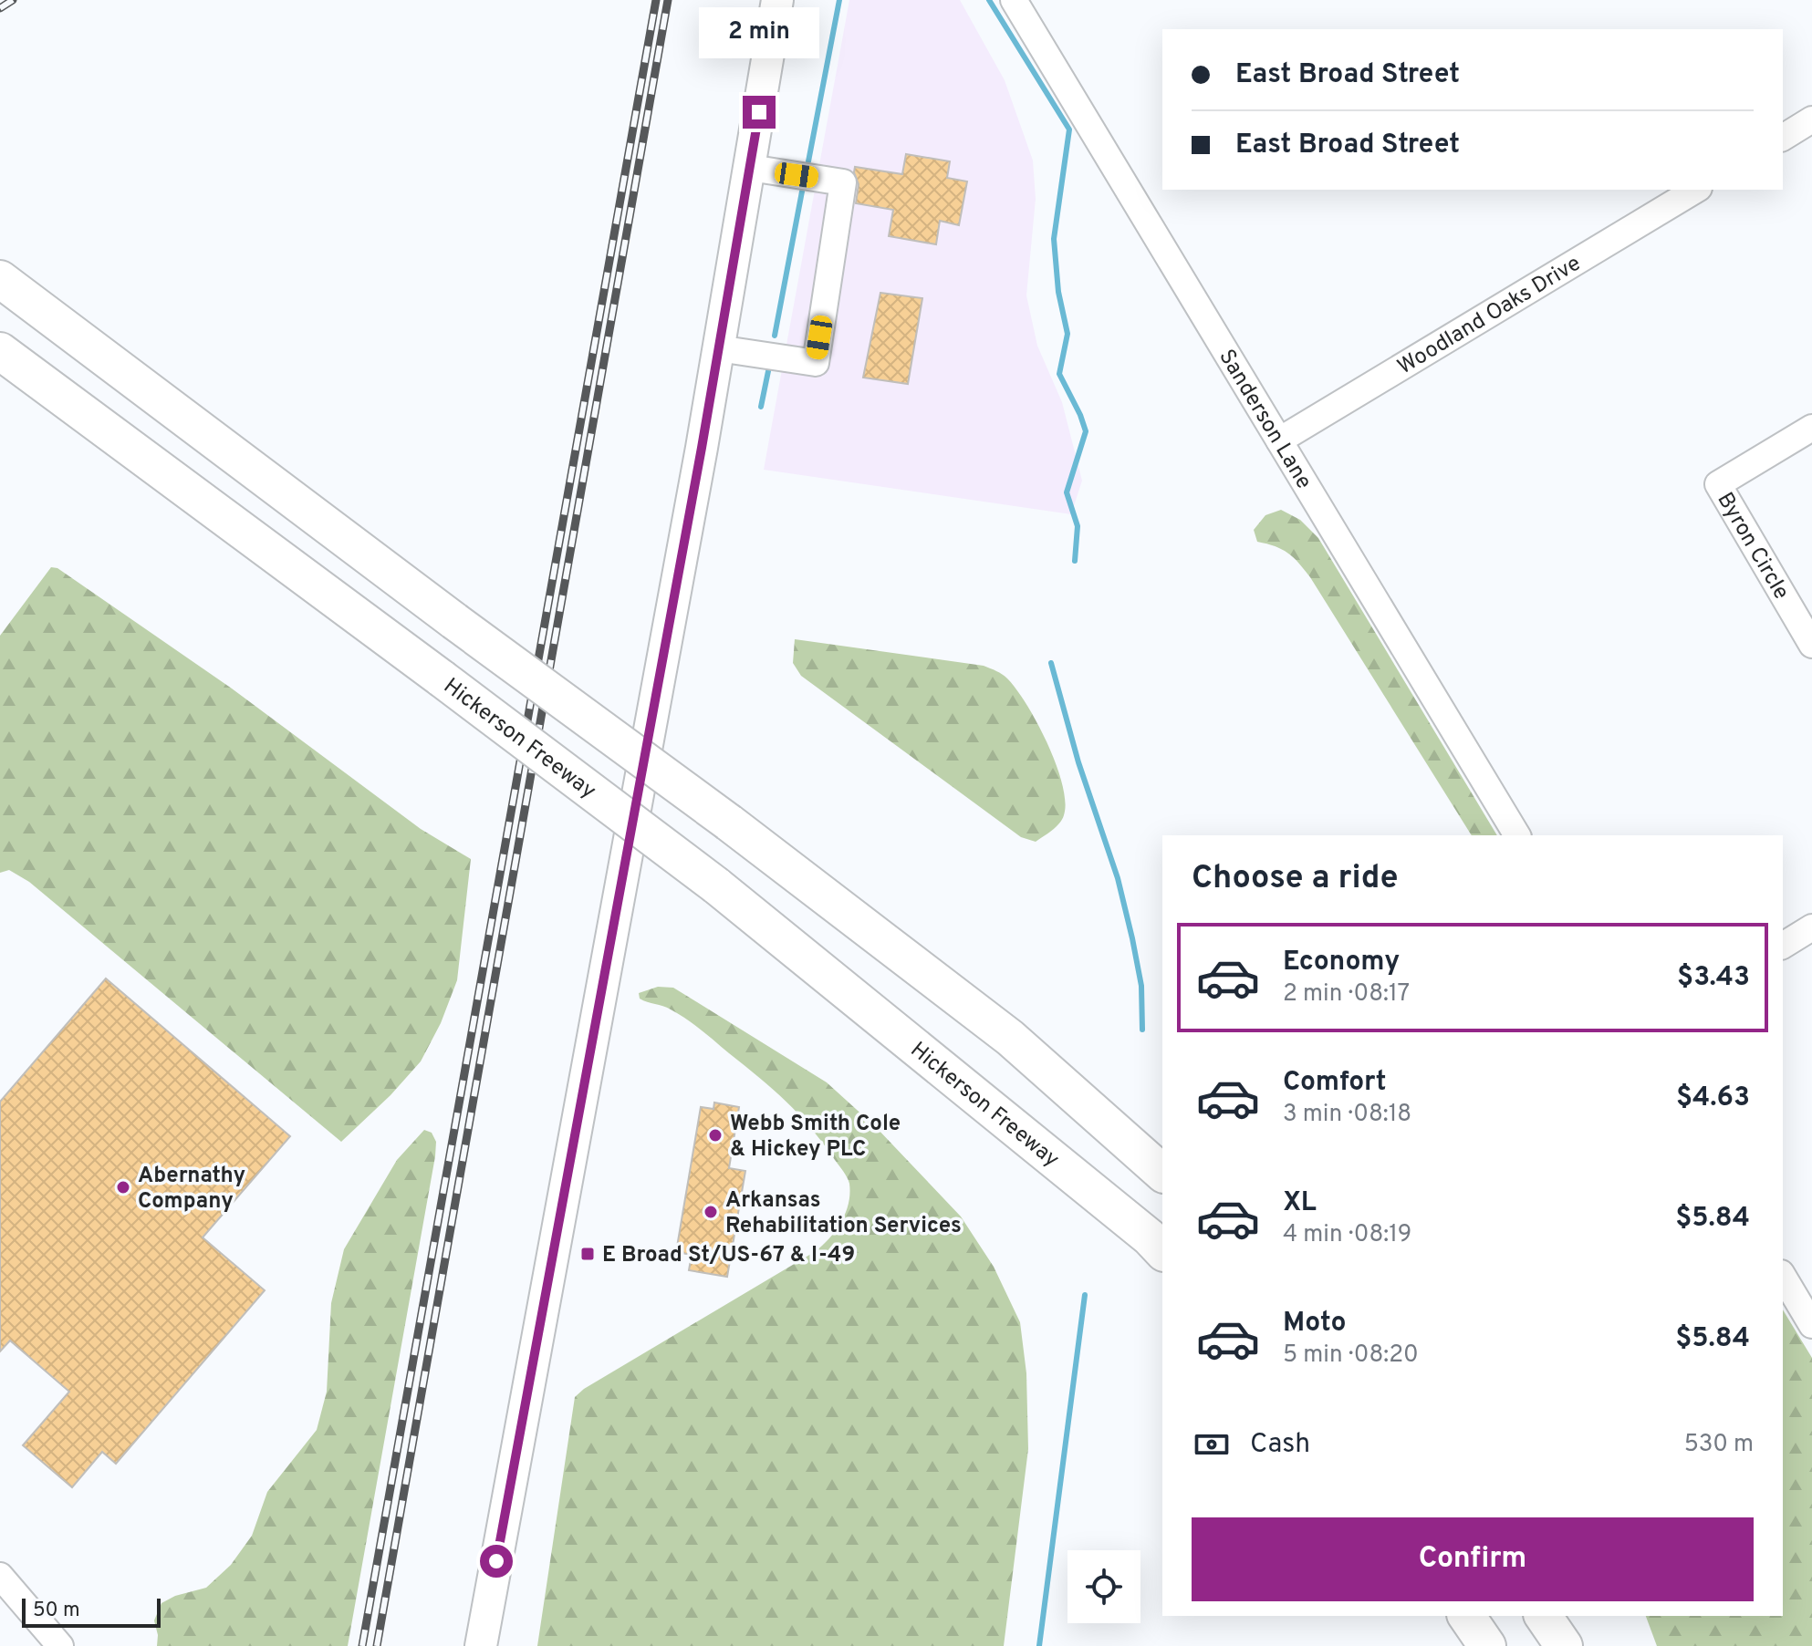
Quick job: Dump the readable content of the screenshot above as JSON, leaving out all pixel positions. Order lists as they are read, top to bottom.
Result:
{
  "streets": {
    "highway": ["Hickerson Freeway"],
    "street": ["Woodland Oaks Drive", "Sanderson Lane", "Byron Circle"]
  },
  "crossings": [
    ["Woodland Oaks Drive", "Sanderson Lane"]
  ],
  "places": {
    "other": ["Webb Smith Cole & Hickey PLC", "Abernathy Company", "Arkansas Rehabilitation Services"],
    "transit": ["E Broad St/US-67 & I-49"]
  },
  "scale_bar": "50 m",
  "page": {
    "bubble": "2 min",
    "banner": ["East Broad Street", "East Broad Street"],
    "heading": "Choose a ride",
    "list": [
      {
        "name": "Economy",
        "note": "2 min · 08:17",
        "value": "$3.43"
      },
      {
        "name": "Comfort",
        "note": "3 min · 08:18",
        "value": "$4.63"
      },
      {
        "name": "XL",
        "note": "4 min · 08:19",
        "value": "$5.84"
      },
      {
        "name": "Moto",
        "note": "5 min · 08:20",
        "value": "$5.84"
      }
    ],
    "pay": ["Cash", "530 m"],
    "buttons": "Confirm",
    "scale": "50 m"
  }
}
